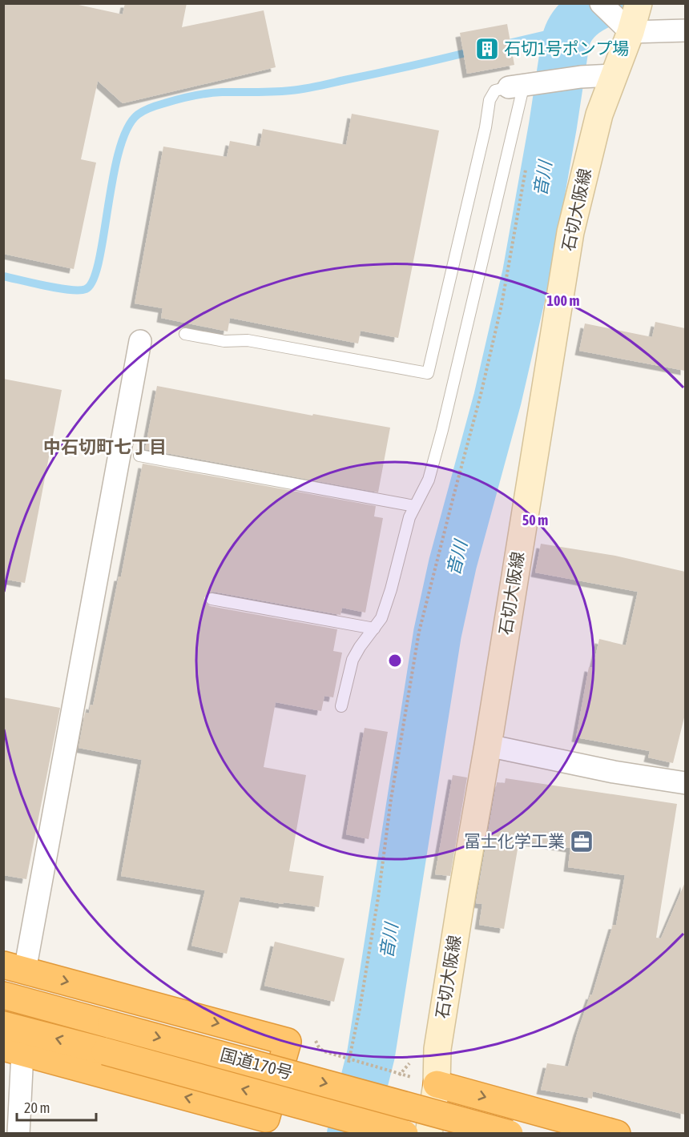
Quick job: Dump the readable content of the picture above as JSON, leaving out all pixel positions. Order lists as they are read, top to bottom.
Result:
{
  "streets": {
    "highway": ["国道170号"],
    "main road": ["石切大阪線"]
  },
  "districts": ["中石切町七丁目"],
  "water": ["音川"],
  "places": {
    "building": ["石切1号ポンプ場"],
    "office": ["冨士化学工業"]
  },
  "scale_bar": "20 m",
  "rings": ["100 m", "50 m"]
}
